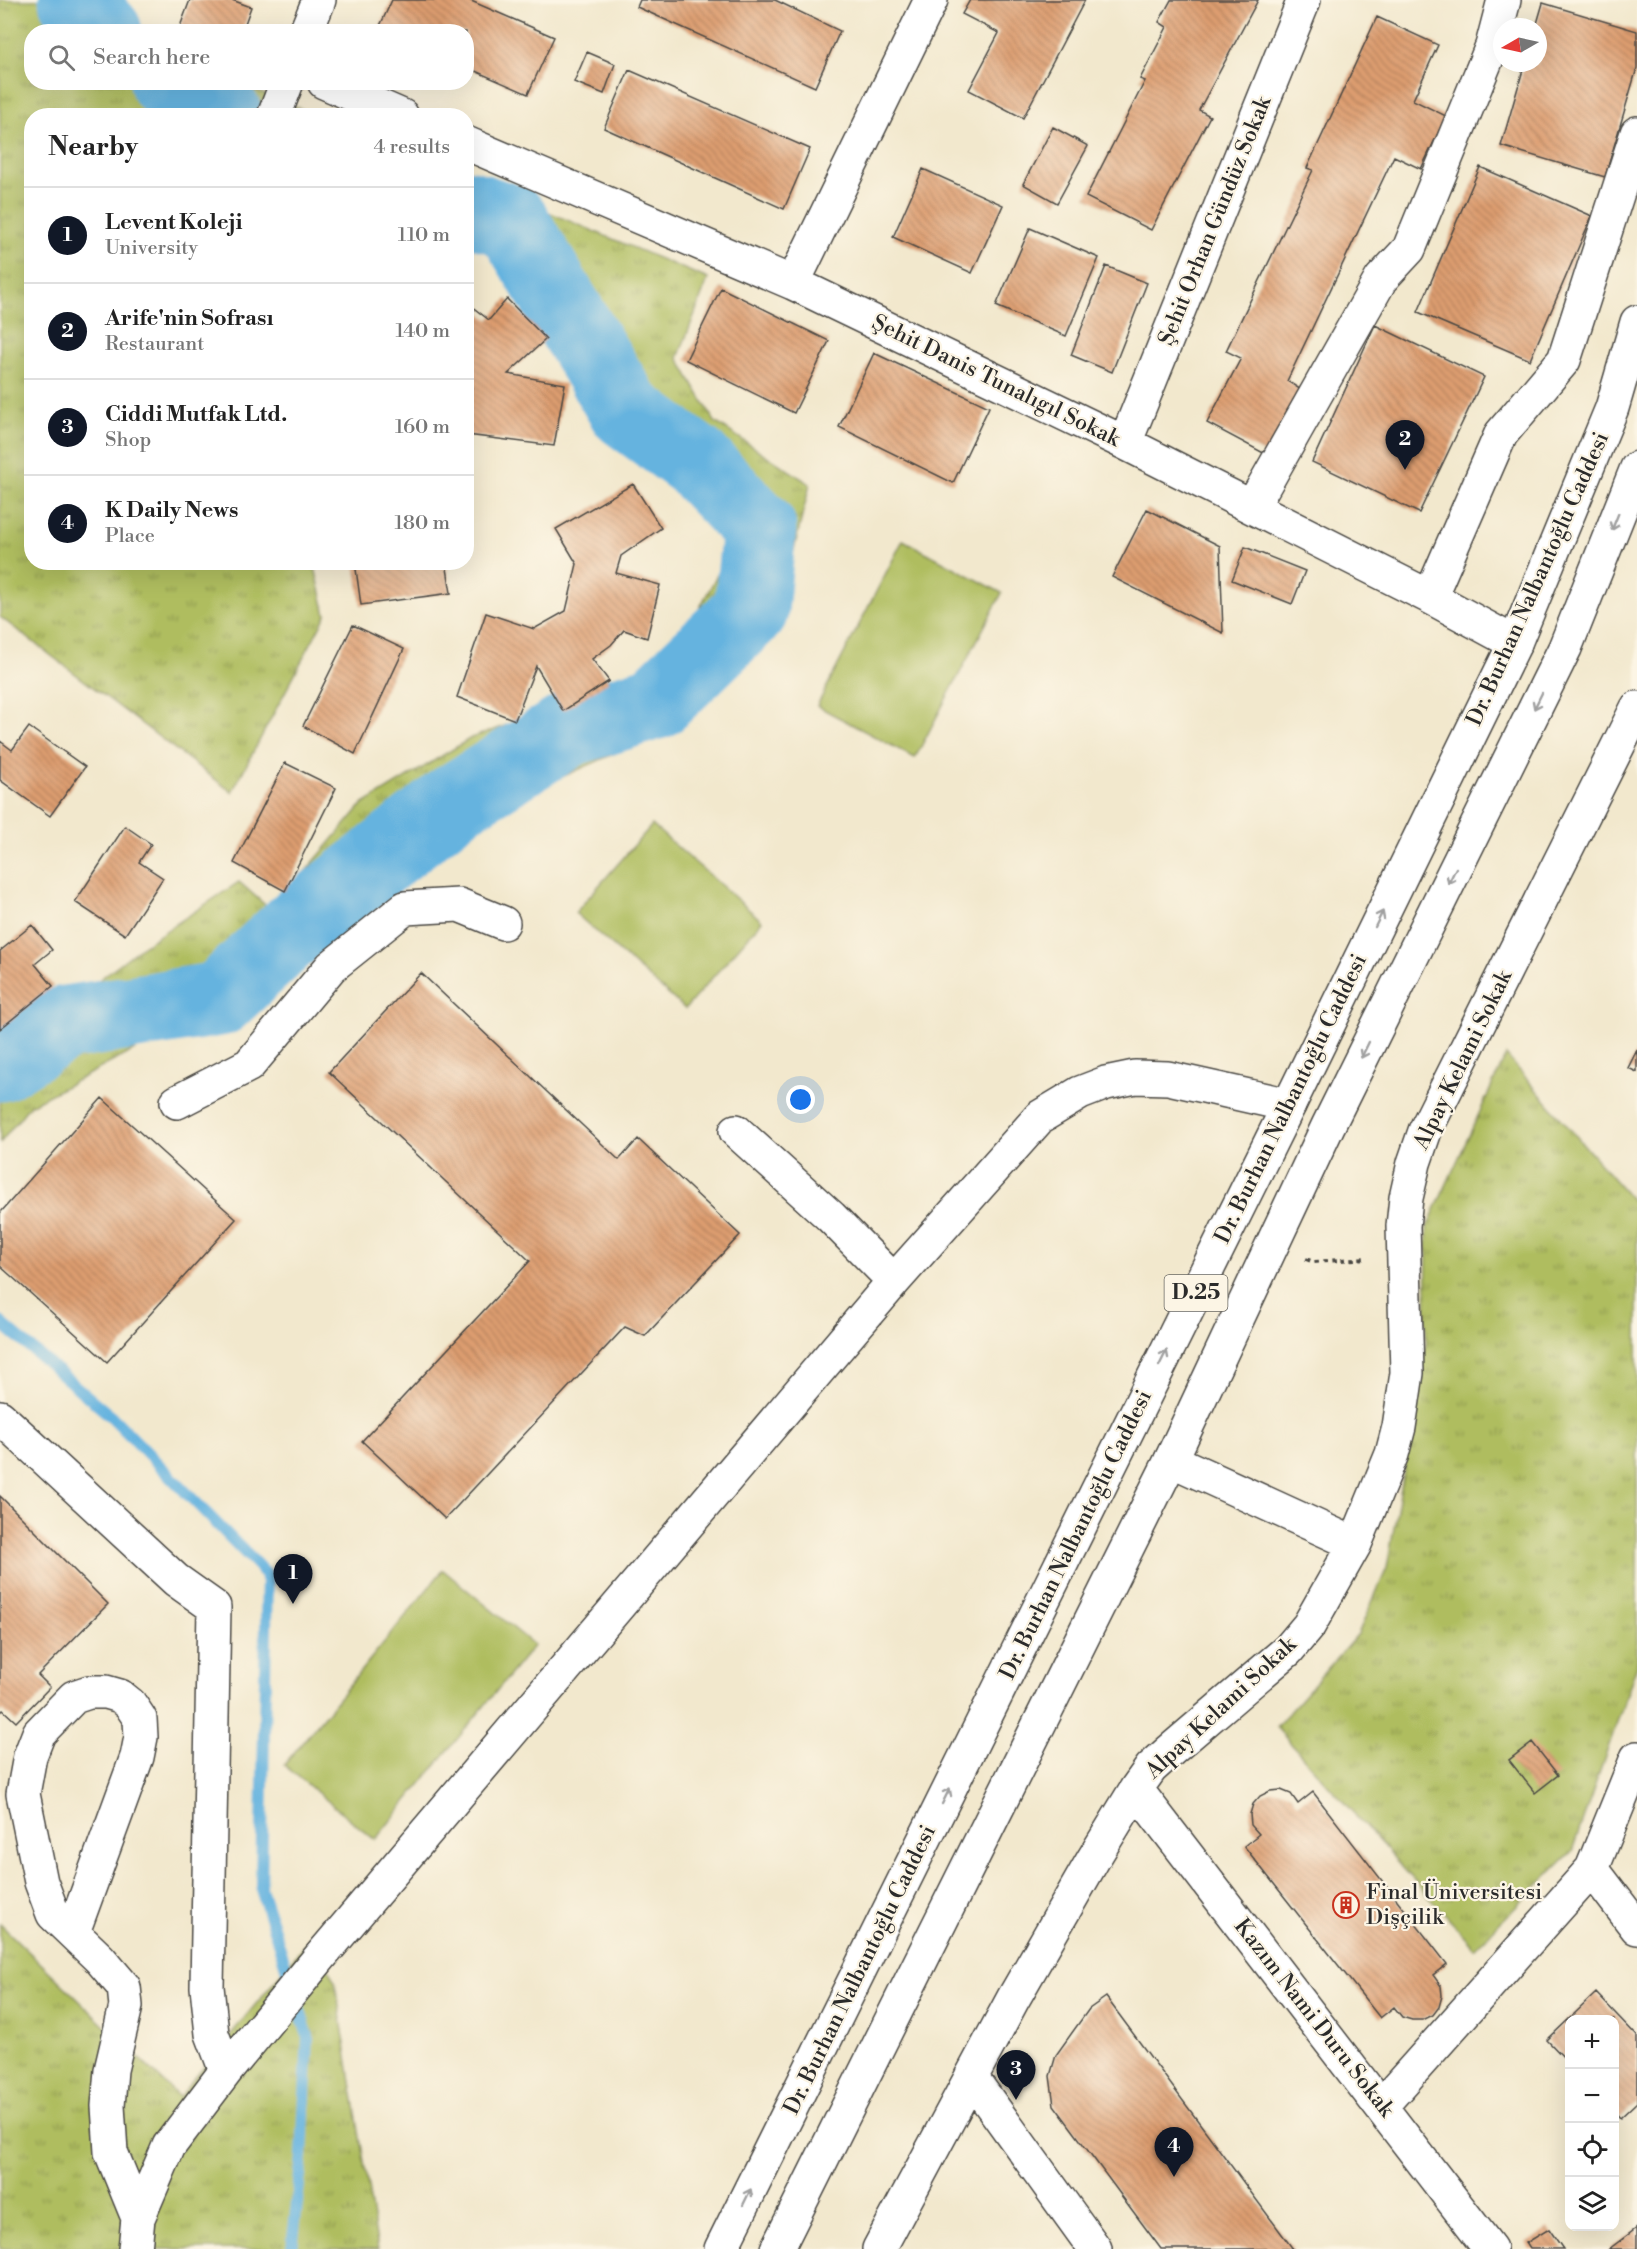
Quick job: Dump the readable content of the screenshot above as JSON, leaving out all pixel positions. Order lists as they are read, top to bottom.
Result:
{
  "streets": {
    "street": [
      "Şehit Orhan Gündüz Sokak",
      "Şehit Danis Tunalıgıl Sokak",
      "Dr. Burhan Nalbantoğlu Caddesi",
      "Alpay Kelami Sokak",
      "D.25",
      "Kazım Nami Duru Sokak"
    ]
  },
  "crossings": [
    ["Şehit Orhan Gündüz Sokak", "Şehit Danis Tunalıgıl Sokak"],
    ["Şehit Danis Tunalıgıl Sokak", "Dr. Burhan Nalbantoğlu Caddesi"],
    ["Alpay Kelami Sokak", "Kazım Nami Duru Sokak"]
  ],
  "places": {
    "building": ["Final Üniversitesi Dişçilik"]
  },
  "north": "left",
  "page": {
    "search": "Search here",
    "heading": ["Nearby", "4 results"],
    "list": [
      {
        "mark": "1",
        "name": "Levent Koleji",
        "note": "University",
        "value": "110 m"
      },
      {
        "mark": "2",
        "name": "Arife'nin Sofrası",
        "note": "Restaurant",
        "value": "140 m"
      },
      {
        "mark": "3",
        "name": "Ciddi Mutfak Ltd.",
        "note": "Shop",
        "value": "160 m"
      },
      {
        "mark": "4",
        "name": "K Daily News",
        "note": "Place",
        "value": "180 m"
      }
    ],
    "pins": [
      "2",
      "1",
      "3",
      "4"
    ],
    "map_buttons": ["+", "−"]
  }
}
